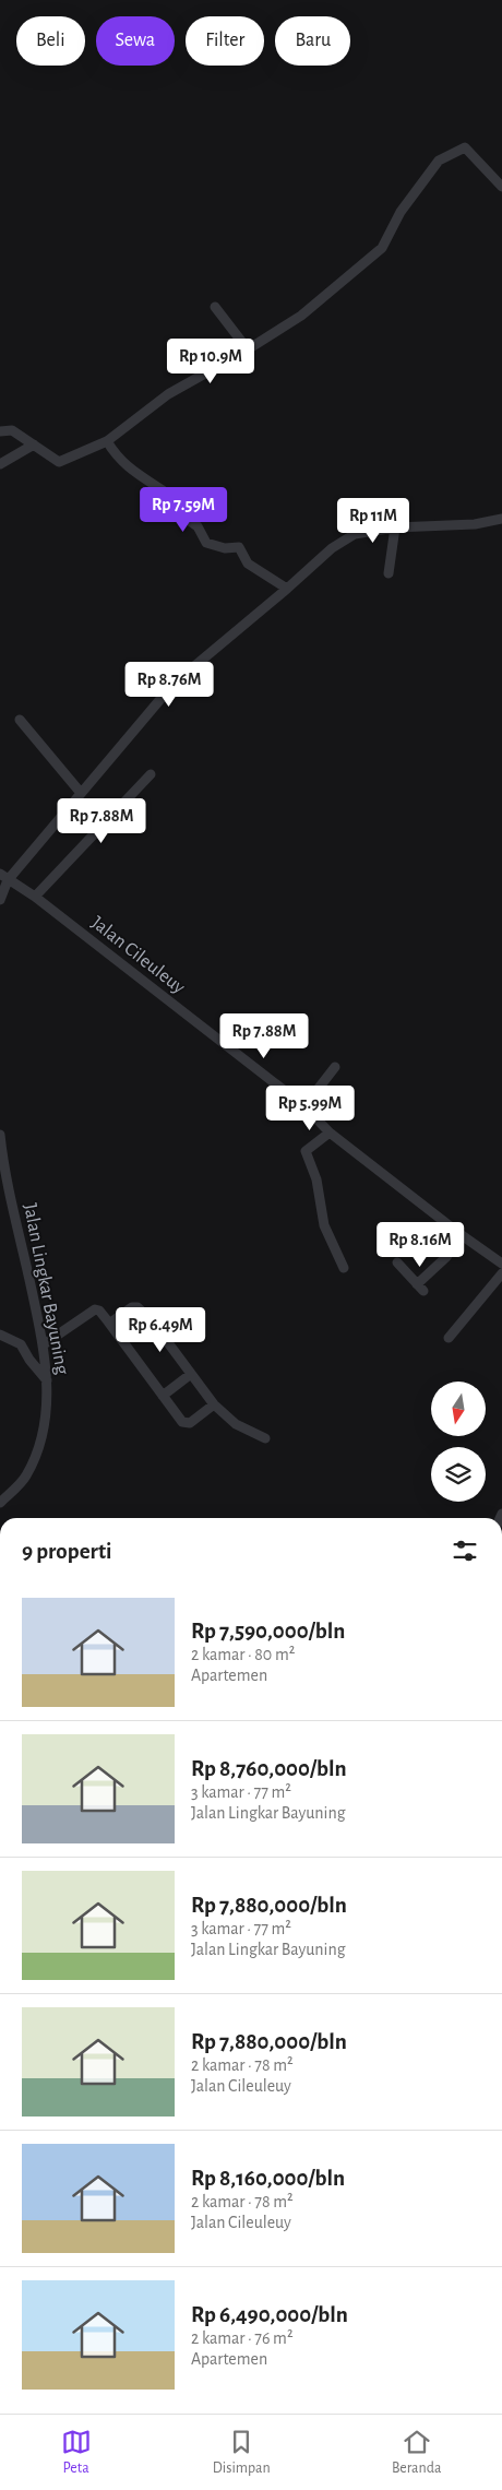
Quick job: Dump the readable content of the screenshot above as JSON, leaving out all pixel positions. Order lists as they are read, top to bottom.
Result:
{
  "streets": {
    "street": ["Jalan Cileuleuy", "Jalan Lingkar Bayuning"]
  },
  "north": "bottom",
  "page": {
    "chip": [
      "Beli",
      "Sewa",
      "Filter",
      "Baru"
    ],
    "price": [
      "Rp 10.9M",
      "Rp 7.59M",
      "Rp 11M",
      "Rp 8.76M",
      "Rp 7.88M",
      "Rp 7.88M",
      "Rp 5.99M",
      "Rp 8.16M",
      "Rp 6.49M"
    ],
    "heading": "9 properti",
    "list": [
      {
        "name": "Rp 7,590,000/bln",
        "note": "2 kamar · 80 m² · Apartemen"
      },
      {
        "name": "Rp 8,760,000/bln",
        "note": "3 kamar · 77 m² · Jalan Lingkar Bayuning"
      },
      {
        "name": "Rp 7,880,000/bln",
        "note": "3 kamar · 77 m² · Jalan Lingkar Bayuning"
      },
      {
        "name": "Rp 7,880,000/bln",
        "note": "2 kamar · 78 m² · Jalan Cileuleuy"
      },
      {
        "name": "Rp 8,160,000/bln",
        "note": "2 kamar · 78 m² · Jalan Cileuleuy"
      },
      {
        "name": "Rp 6,490,000/bln",
        "note": "2 kamar · 76 m² · Apartemen"
      }
    ],
    "tabs": ["Peta", "Disimpan", "Beranda"]
  }
}
